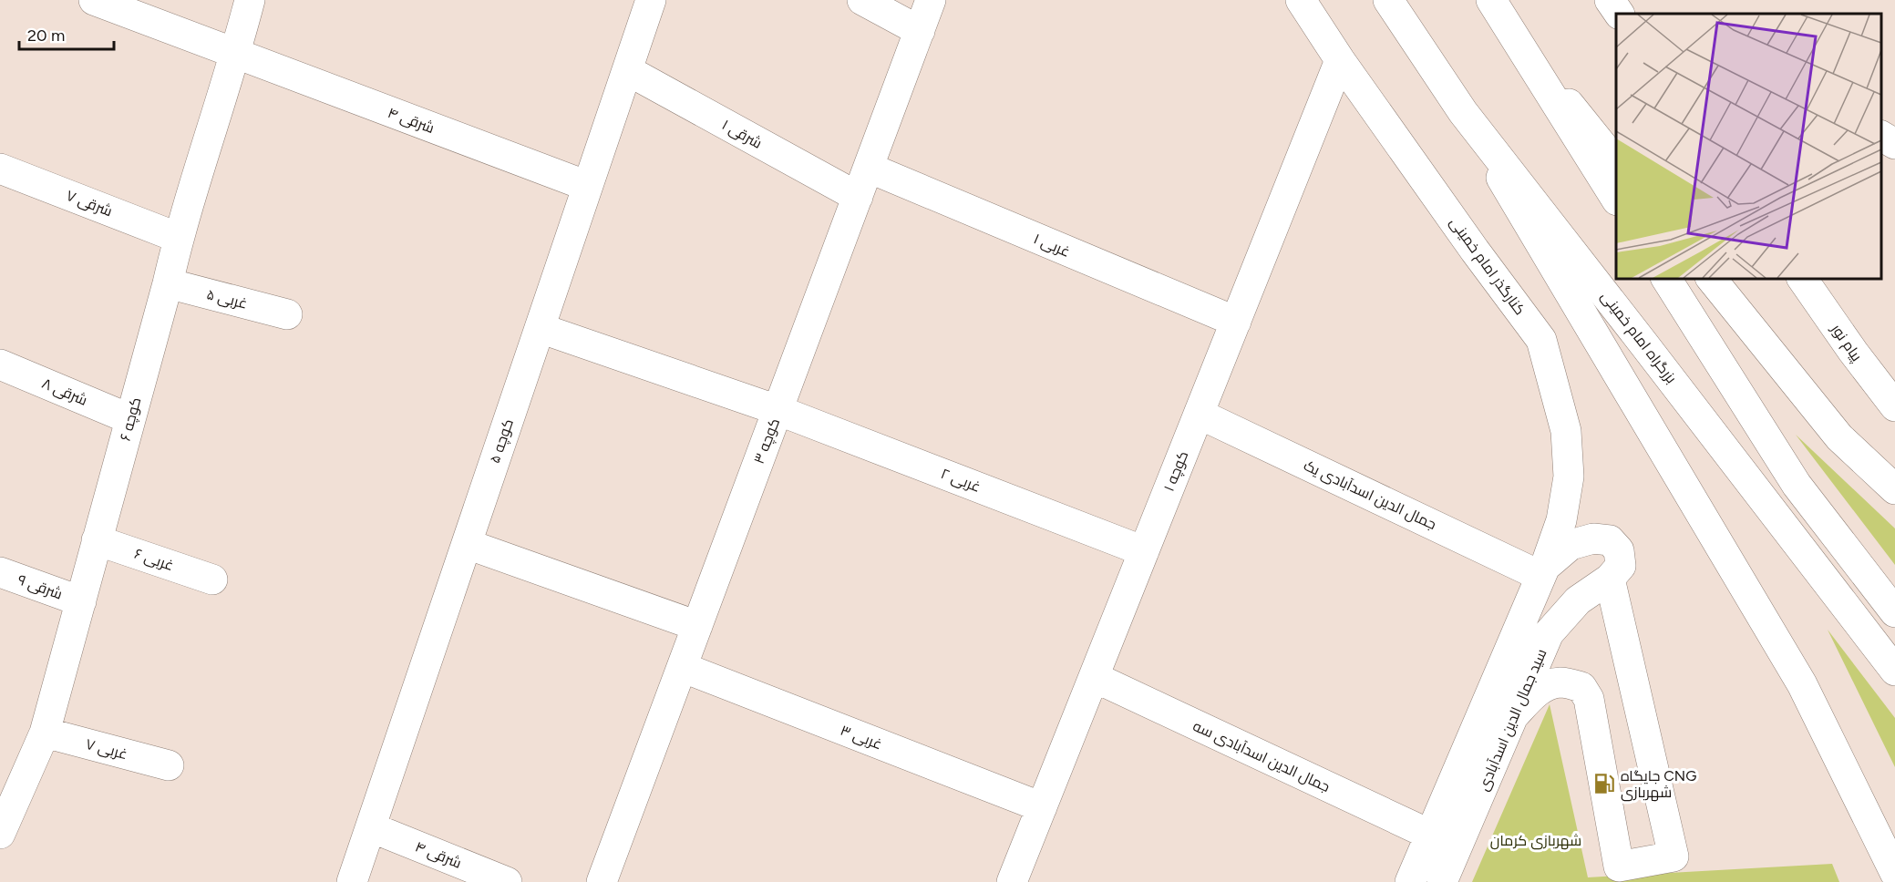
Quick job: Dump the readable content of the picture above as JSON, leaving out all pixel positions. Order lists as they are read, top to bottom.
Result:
{
  "streets": {
    "main road": [
      "شرقی ۴",
      "شرقی ۱",
      "شرقی ۷",
      "غربی ۱",
      "کنارگذر امام خمینی",
      "غربی ۵",
      "بزرگراه امام خمینی",
      "پیام نور",
      "شرقی ۸",
      "کوچه ۶",
      "کوچه ۵",
      "کوچه ۳",
      "کوچه ۱",
      "غربی ۲",
      "جمال الدین اسدآبادی یک",
      "غربی ۶",
      "شرقی ۹",
      "سید جمال الدین اسدآبادی",
      "غربی ۳",
      "غربی ۷",
      "جمال الدین اسدآبادی سه"
    ]
  },
  "crossings": [
    ["شرقی ۴", "کوچه ۶"],
    ["شرقی ۴", "کوچه ۵"],
    ["شرقی ۱", "کوچه ۵"],
    ["شرقی ۱", "کوچه ۳"],
    ["شرقی ۷", "کوچه ۶"],
    ["غربی ۱", "کوچه ۳"],
    ["غربی ۱", "کوچه ۱"],
    ["کنارگذر امام خمینی", "کوچه ۱"],
    ["کنارگذر امام خمینی", "جمال الدین اسدآبادی یک"],
    ["کنارگذر امام خمینی", "سید جمال الدین اسدآبادی"],
    ["غربی ۵", "کوچه ۶"],
    ["شرقی ۸", "کوچه ۶"],
    ["کوچه ۶", "غربی ۶"],
    ["کوچه ۶", "شرقی ۹"],
    ["کوچه ۶", "غربی ۷"],
    ["کوچه ۵", "غربی ۲"],
    ["کوچه ۳", "غربی ۲"],
    ["کوچه ۳", "غربی ۳"],
    ["کوچه ۱", "غربی ۲"],
    ["کوچه ۱", "جمال الدین اسدآبادی یک"],
    ["کوچه ۱", "غربی ۳"],
    ["کوچه ۱", "جمال الدین اسدآبادی سه"],
    ["جمال الدین اسدآبادی یک", "سید جمال الدین اسدآبادی"],
    ["سید جمال الدین اسدآبادی", "جمال الدین اسدآبادی سه"]
  ],
  "parks": ["شهربازی کرمان"],
  "places": {
    "fuel station": ["جایگاه CNG شهربازی"]
  },
  "scale_bar": "20 m"
}
